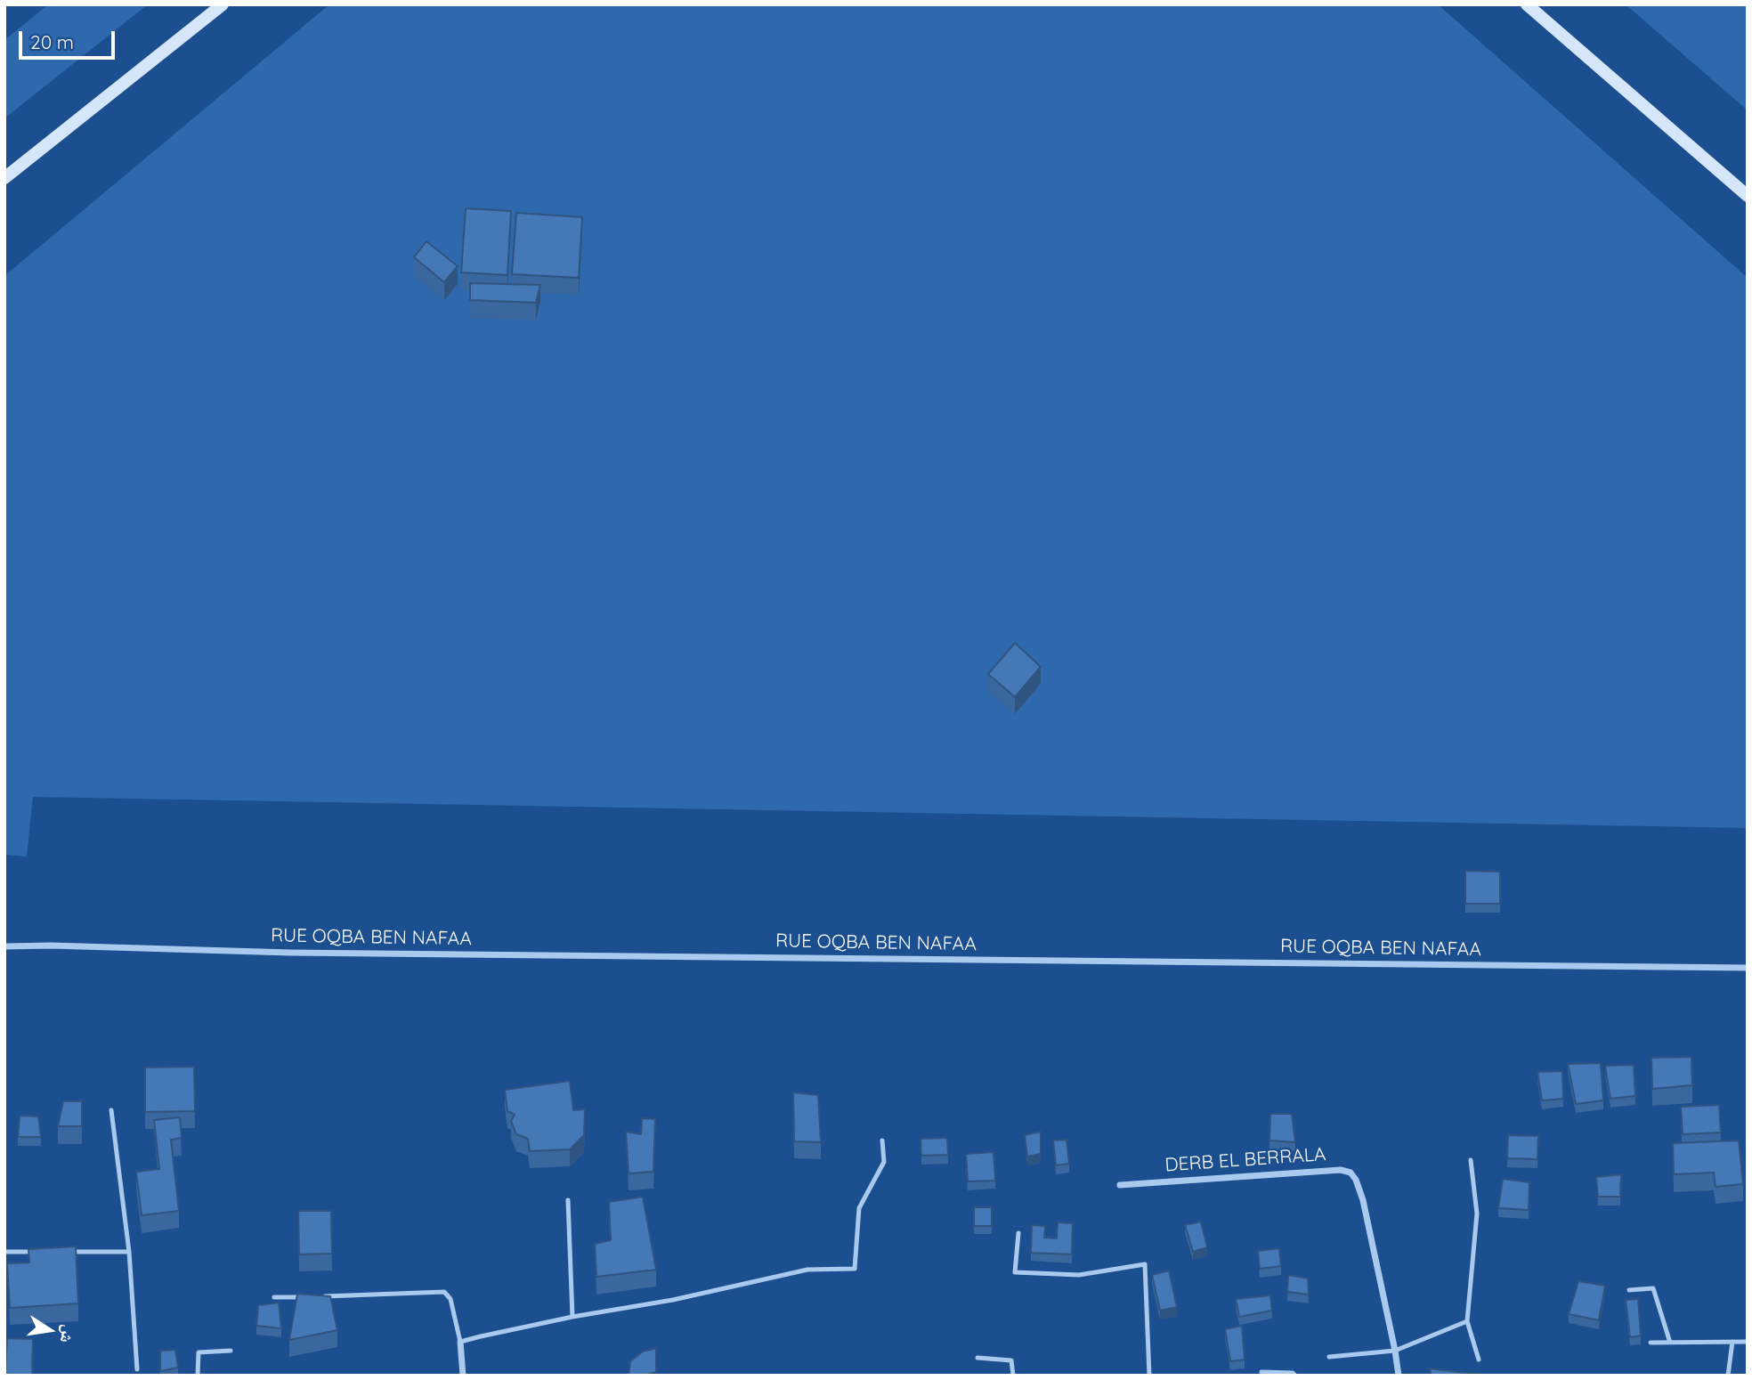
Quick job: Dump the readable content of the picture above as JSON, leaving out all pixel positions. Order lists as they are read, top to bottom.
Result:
{
  "streets": {
    "street": ["RUE OQBA BEN NAFAA", "DERB EL BERRALA"]
  },
  "scale_bar": "20 m",
  "north": "right"
}
